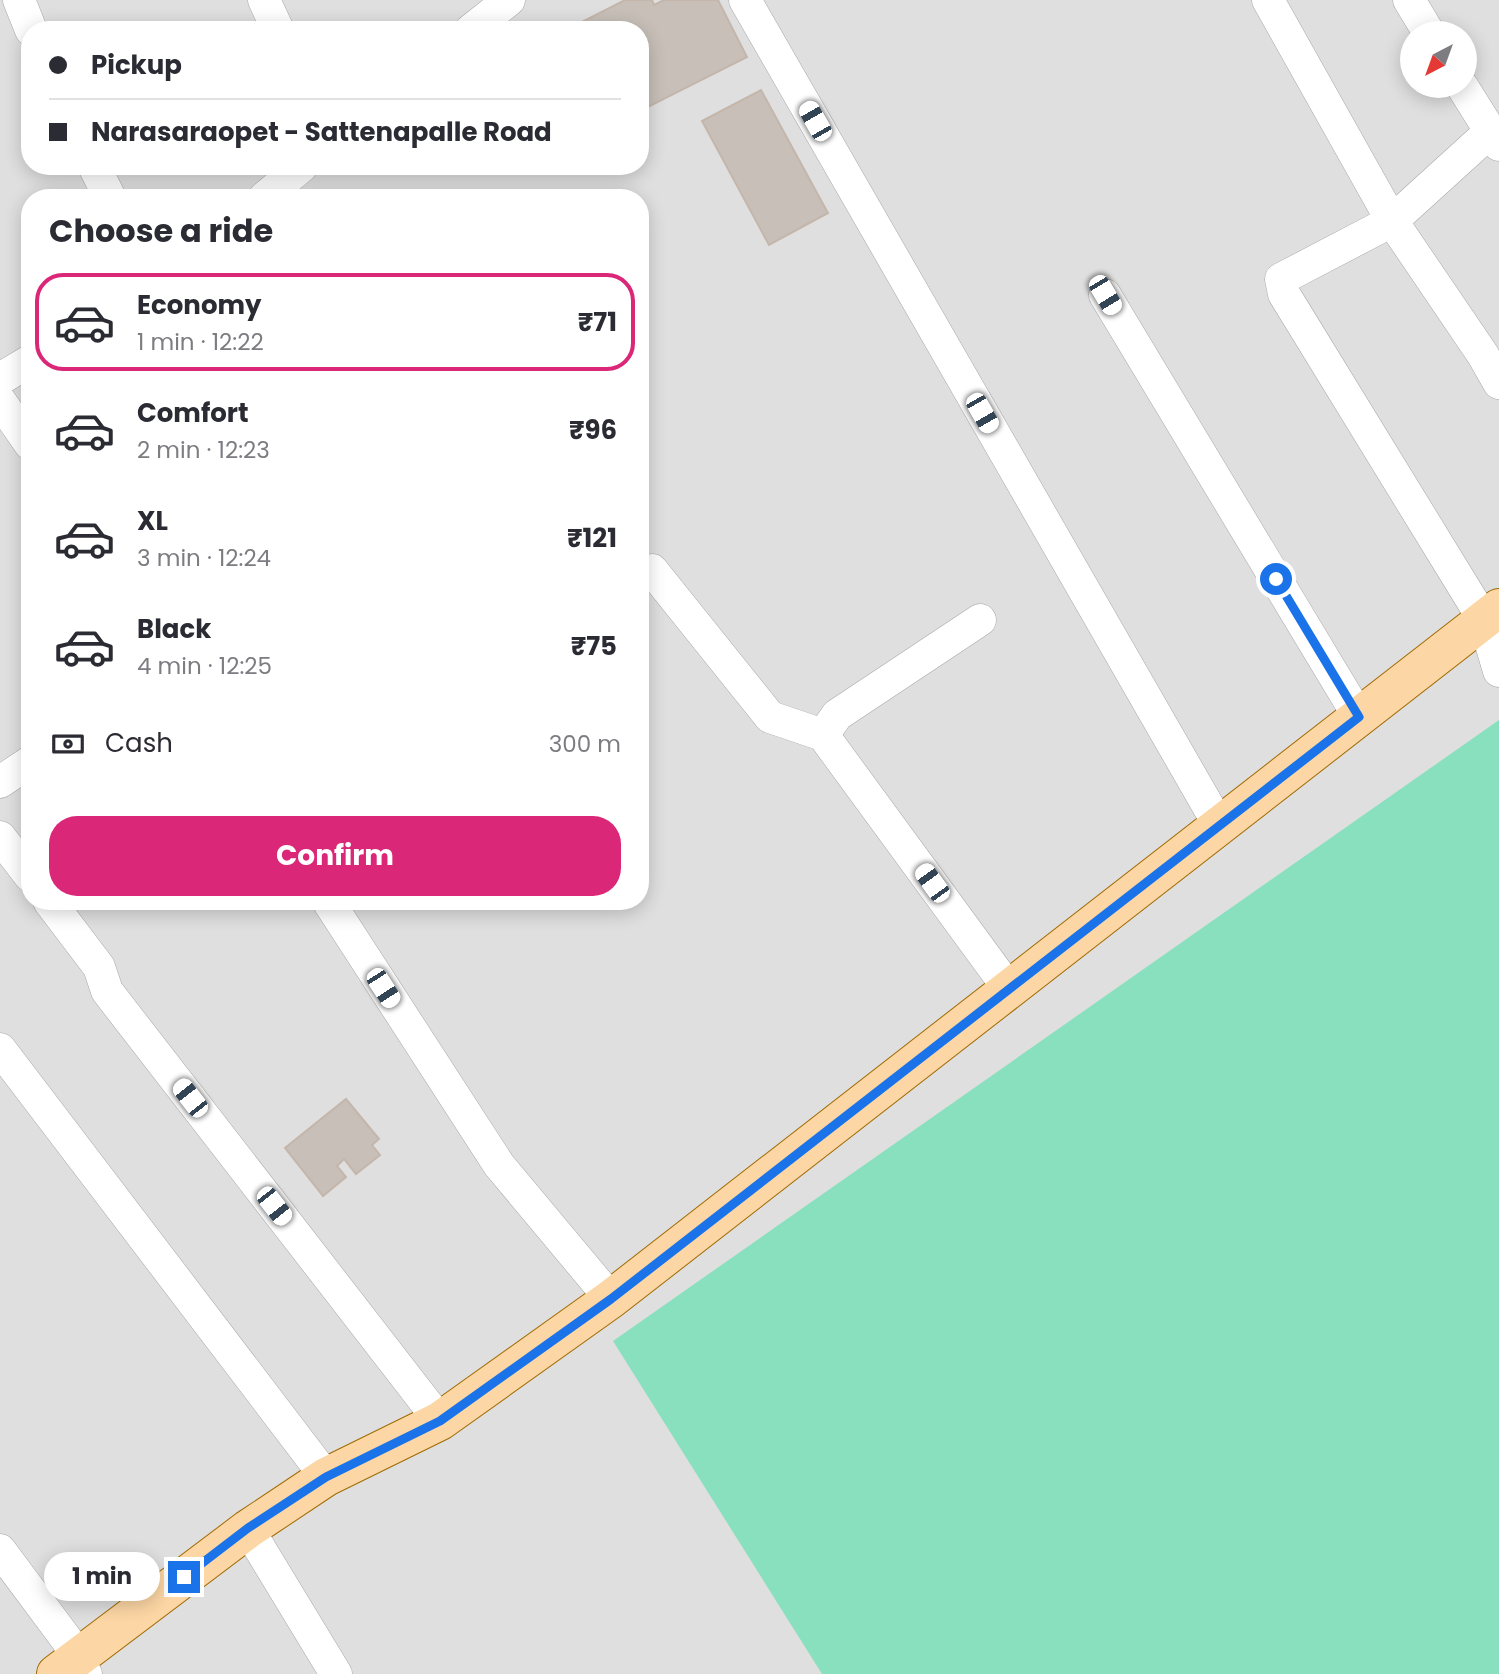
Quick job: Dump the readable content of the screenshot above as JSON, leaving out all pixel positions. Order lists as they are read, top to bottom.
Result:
{
  "north": "bottom left",
  "page": {
    "banner": ["Pickup", "Narasaraopet - Sattenapalle Road"],
    "heading": "Choose a ride",
    "list": [
      {
        "name": "Economy",
        "note": "1 min · 12:22",
        "value": "₹71"
      },
      {
        "name": "Comfort",
        "note": "2 min · 12:23",
        "value": "₹96"
      },
      {
        "name": "XL",
        "note": "3 min · 12:24",
        "value": "₹121"
      },
      {
        "name": "Black",
        "note": "4 min · 12:25",
        "value": "₹75"
      }
    ],
    "pay": ["Cash", "300 m"],
    "buttons": "Confirm",
    "bubble": "1 min"
  }
}
